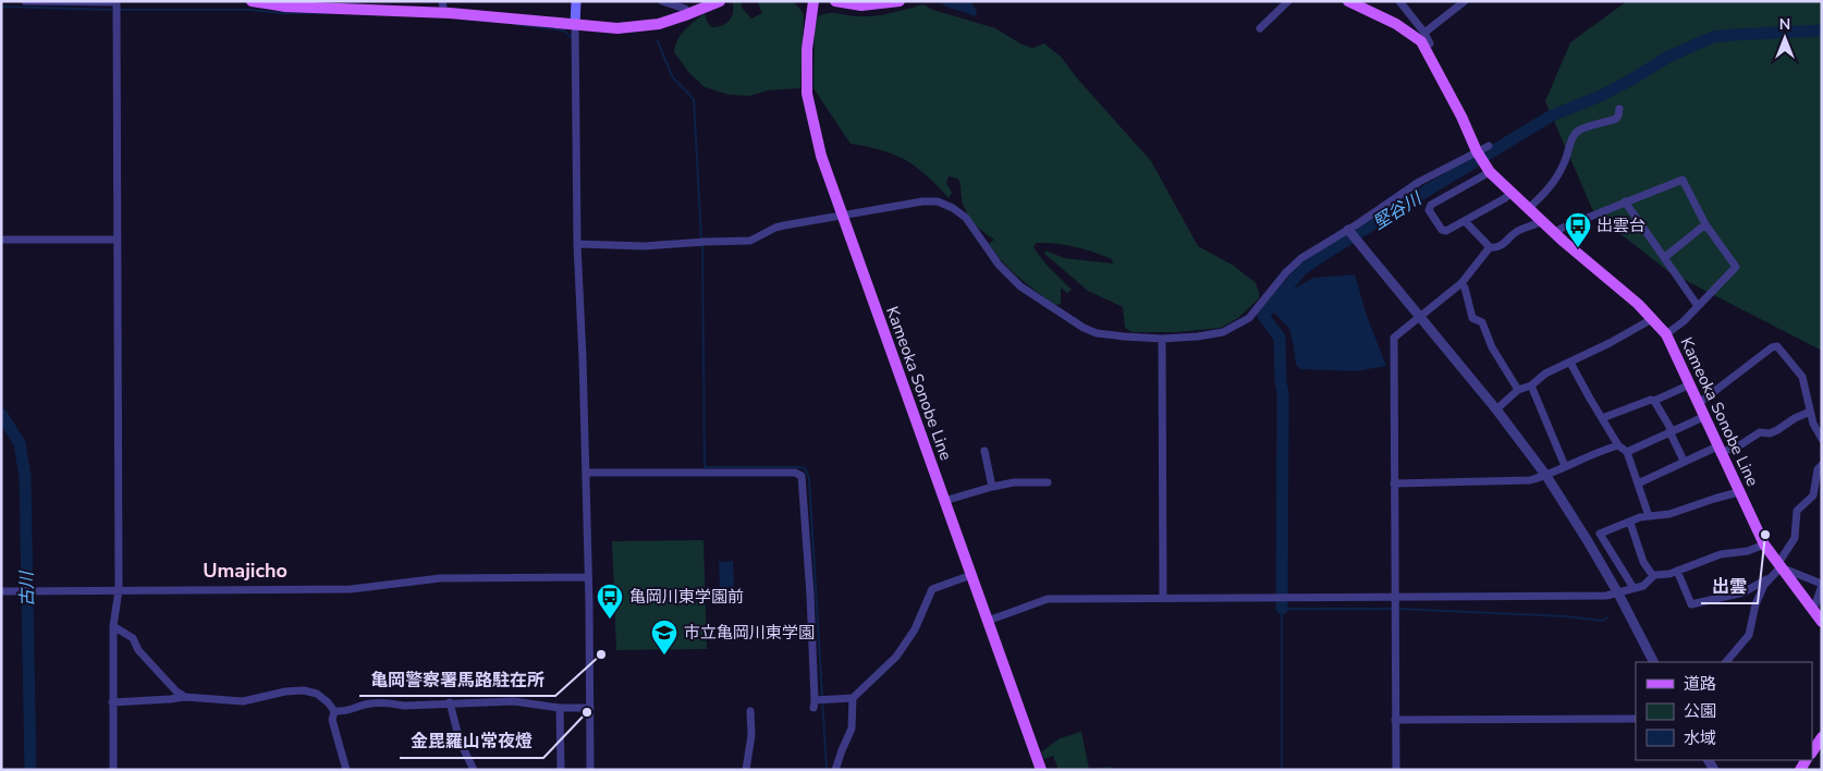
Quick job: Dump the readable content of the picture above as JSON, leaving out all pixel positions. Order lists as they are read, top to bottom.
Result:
{
  "streets": {
    "main road": ["Kameoka Sonobe Line"]
  },
  "districts": ["Umajicho"],
  "water": ["堅谷川", "古川"],
  "places": {
    "bus stop": ["出雲台", "亀岡川東学園前"],
    "other": ["出雲", "亀岡警察署馬路駐在所", "金毘羅山常夜燈"],
    "school or university": ["市立亀岡川東学園"]
  },
  "legend": ["道路", "公園", "水域"],
  "north": "top"
}
